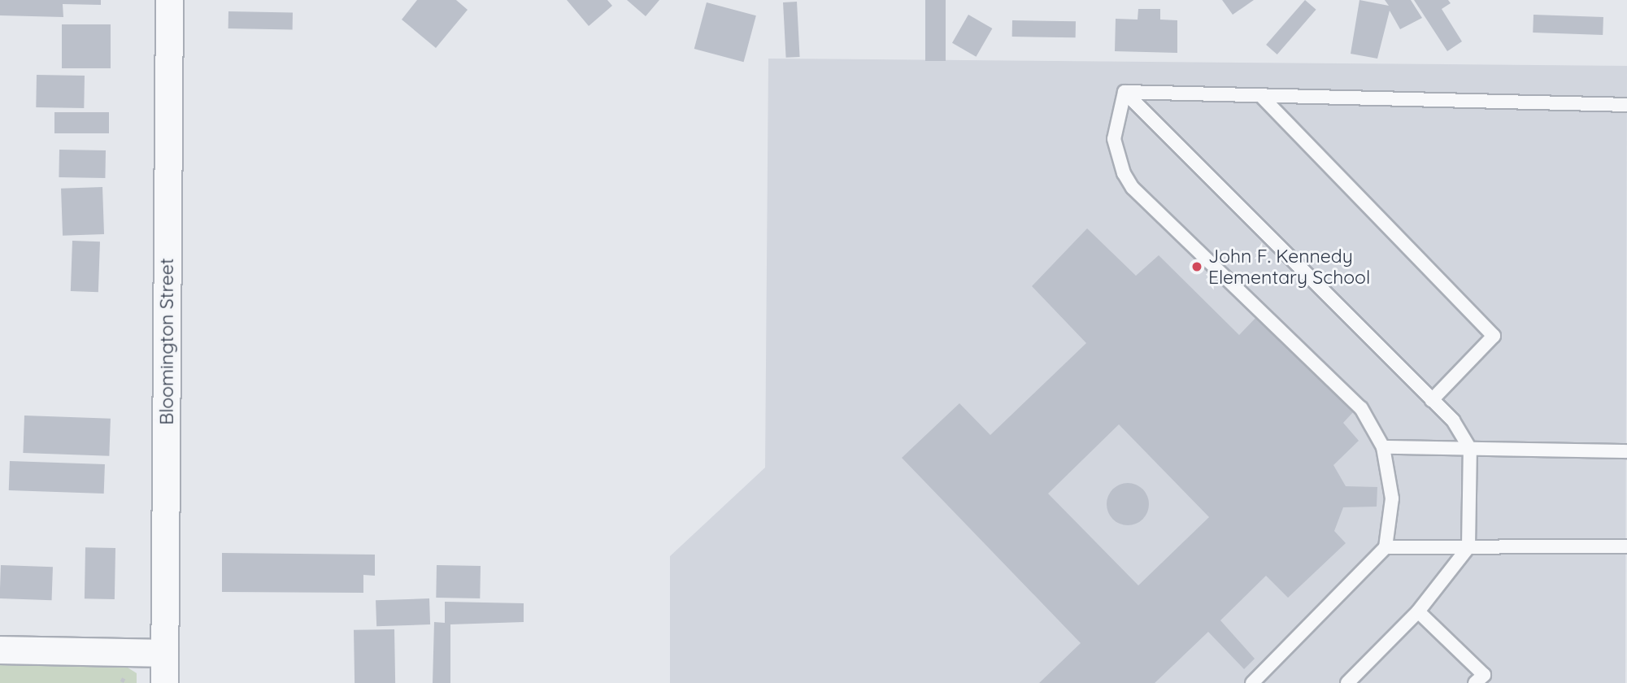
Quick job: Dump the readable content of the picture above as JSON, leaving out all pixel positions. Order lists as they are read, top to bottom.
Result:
{
  "streets": {
    "street": ["Bloomington Street"]
  },
  "places": ["John F. Kennedy Elementary School"]
}
